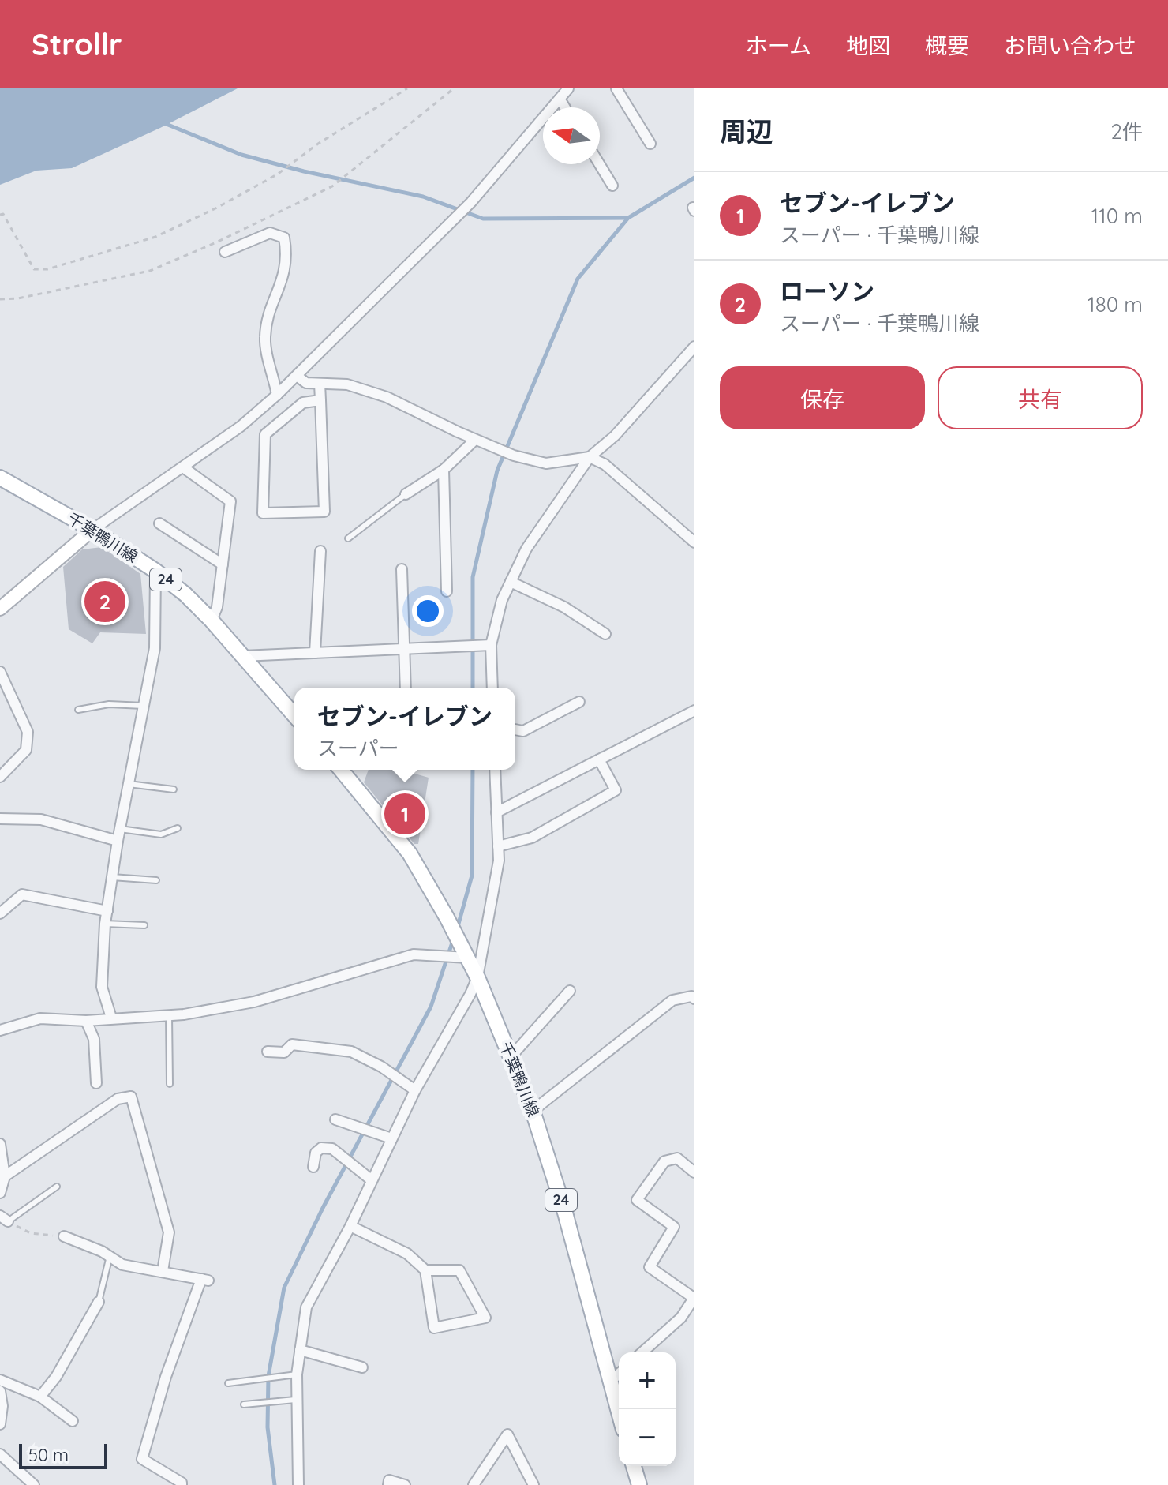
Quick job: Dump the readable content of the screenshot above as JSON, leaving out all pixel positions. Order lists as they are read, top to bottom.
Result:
{
  "streets": {
    "main road": ["千葉鴨川線", "24"]
  },
  "scale_bar": "50 m",
  "north": "left",
  "page": {
    "header": "Strollr",
    "nav": [
      "ホーム",
      "地図",
      "概要",
      "お問い合わせ"
    ],
    "heading": ["周辺", "2件"],
    "list": [
      {
        "mark": "1",
        "name": "セブン-イレブン",
        "note": "スーパー · 千葉鴨川線",
        "value": "110 m"
      },
      {
        "mark": "2",
        "name": "ローソン",
        "note": "スーパー · 千葉鴨川線",
        "value": "180 m"
      }
    ],
    "buttons": ["保存", "共有"],
    "pins": ["2", "1"],
    "popup": ["セブン-イレブン", "スーパー"],
    "map_buttons": ["+", "−"],
    "scale": "50 m"
  }
}
